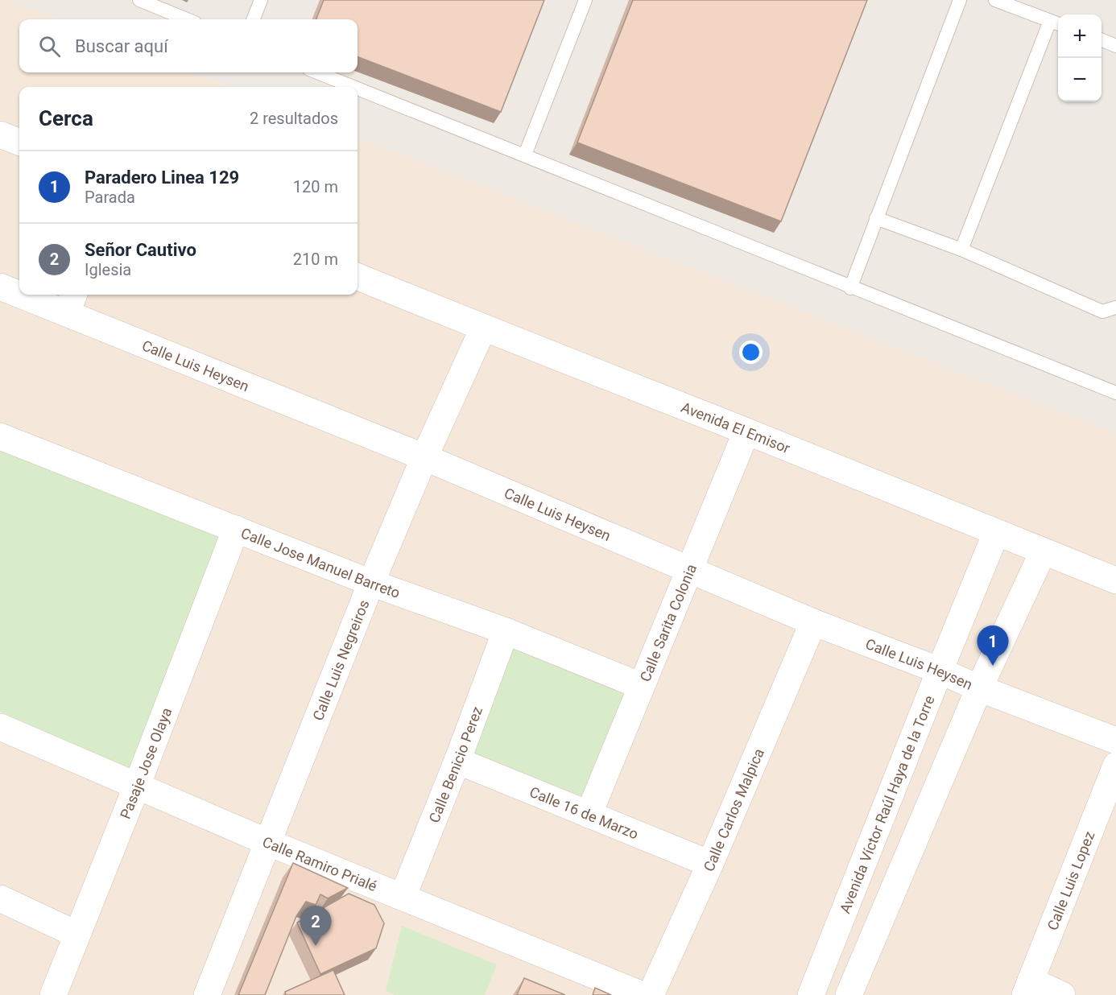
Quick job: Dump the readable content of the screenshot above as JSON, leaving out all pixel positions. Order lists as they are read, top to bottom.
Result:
{
  "streets": {
    "street": [
      "Calle Luis Heysen",
      "Avenida El Emisor",
      "Calle Jose Manuel Barreto",
      "Calle Sarita Colonia",
      "Calle Luis Negreiros",
      "Pasaje Jose Olaya",
      "Calle Benicio Perez",
      "Avenida Víctor Raúl Haya de la Torre",
      "Calle Carlos Malpica",
      "Calle 16 de Marzo",
      "Calle Ramiro Prialé",
      "Calle Luis Lopez"
    ]
  },
  "crossings": [
    ["Calle Luis Heysen", "Calle Sarita Colonia"],
    ["Calle Luis Heysen", "Calle Luis Negreiros"],
    ["Calle Luis Heysen", "Avenida Víctor Raúl Haya de la Torre"],
    ["Calle Luis Heysen", "Calle Carlos Malpica"],
    ["Avenida El Emisor", "Calle Sarita Colonia"],
    ["Avenida El Emisor", "Calle Luis Negreiros"],
    ["Avenida El Emisor", "Avenida Víctor Raúl Haya de la Torre"],
    ["Calle Jose Manuel Barreto", "Calle Sarita Colonia"],
    ["Calle Jose Manuel Barreto", "Calle Luis Negreiros"],
    ["Calle Jose Manuel Barreto", "Pasaje Jose Olaya"],
    ["Calle Jose Manuel Barreto", "Calle Benicio Perez"],
    ["Calle Sarita Colonia", "Calle 16 de Marzo"],
    ["Calle Luis Negreiros", "Calle Ramiro Prialé"],
    ["Pasaje Jose Olaya", "Calle Ramiro Prialé"],
    ["Calle Benicio Perez", "Calle 16 de Marzo"],
    ["Calle Benicio Perez", "Calle Ramiro Prialé"],
    ["Calle Carlos Malpica", "Calle 16 de Marzo"]
  ],
  "page": {
    "map_buttons": ["+", "−"],
    "search": "Buscar aquí",
    "heading": ["Cerca", "2 resultados"],
    "list": [
      {
        "mark": "1",
        "name": "Paradero Linea 129",
        "note": "Parada",
        "value": "120 m"
      },
      {
        "mark": "2",
        "name": "Señor Cautivo",
        "note": "Iglesia",
        "value": "210 m"
      }
    ],
    "pins": ["1", "2"]
  }
}
